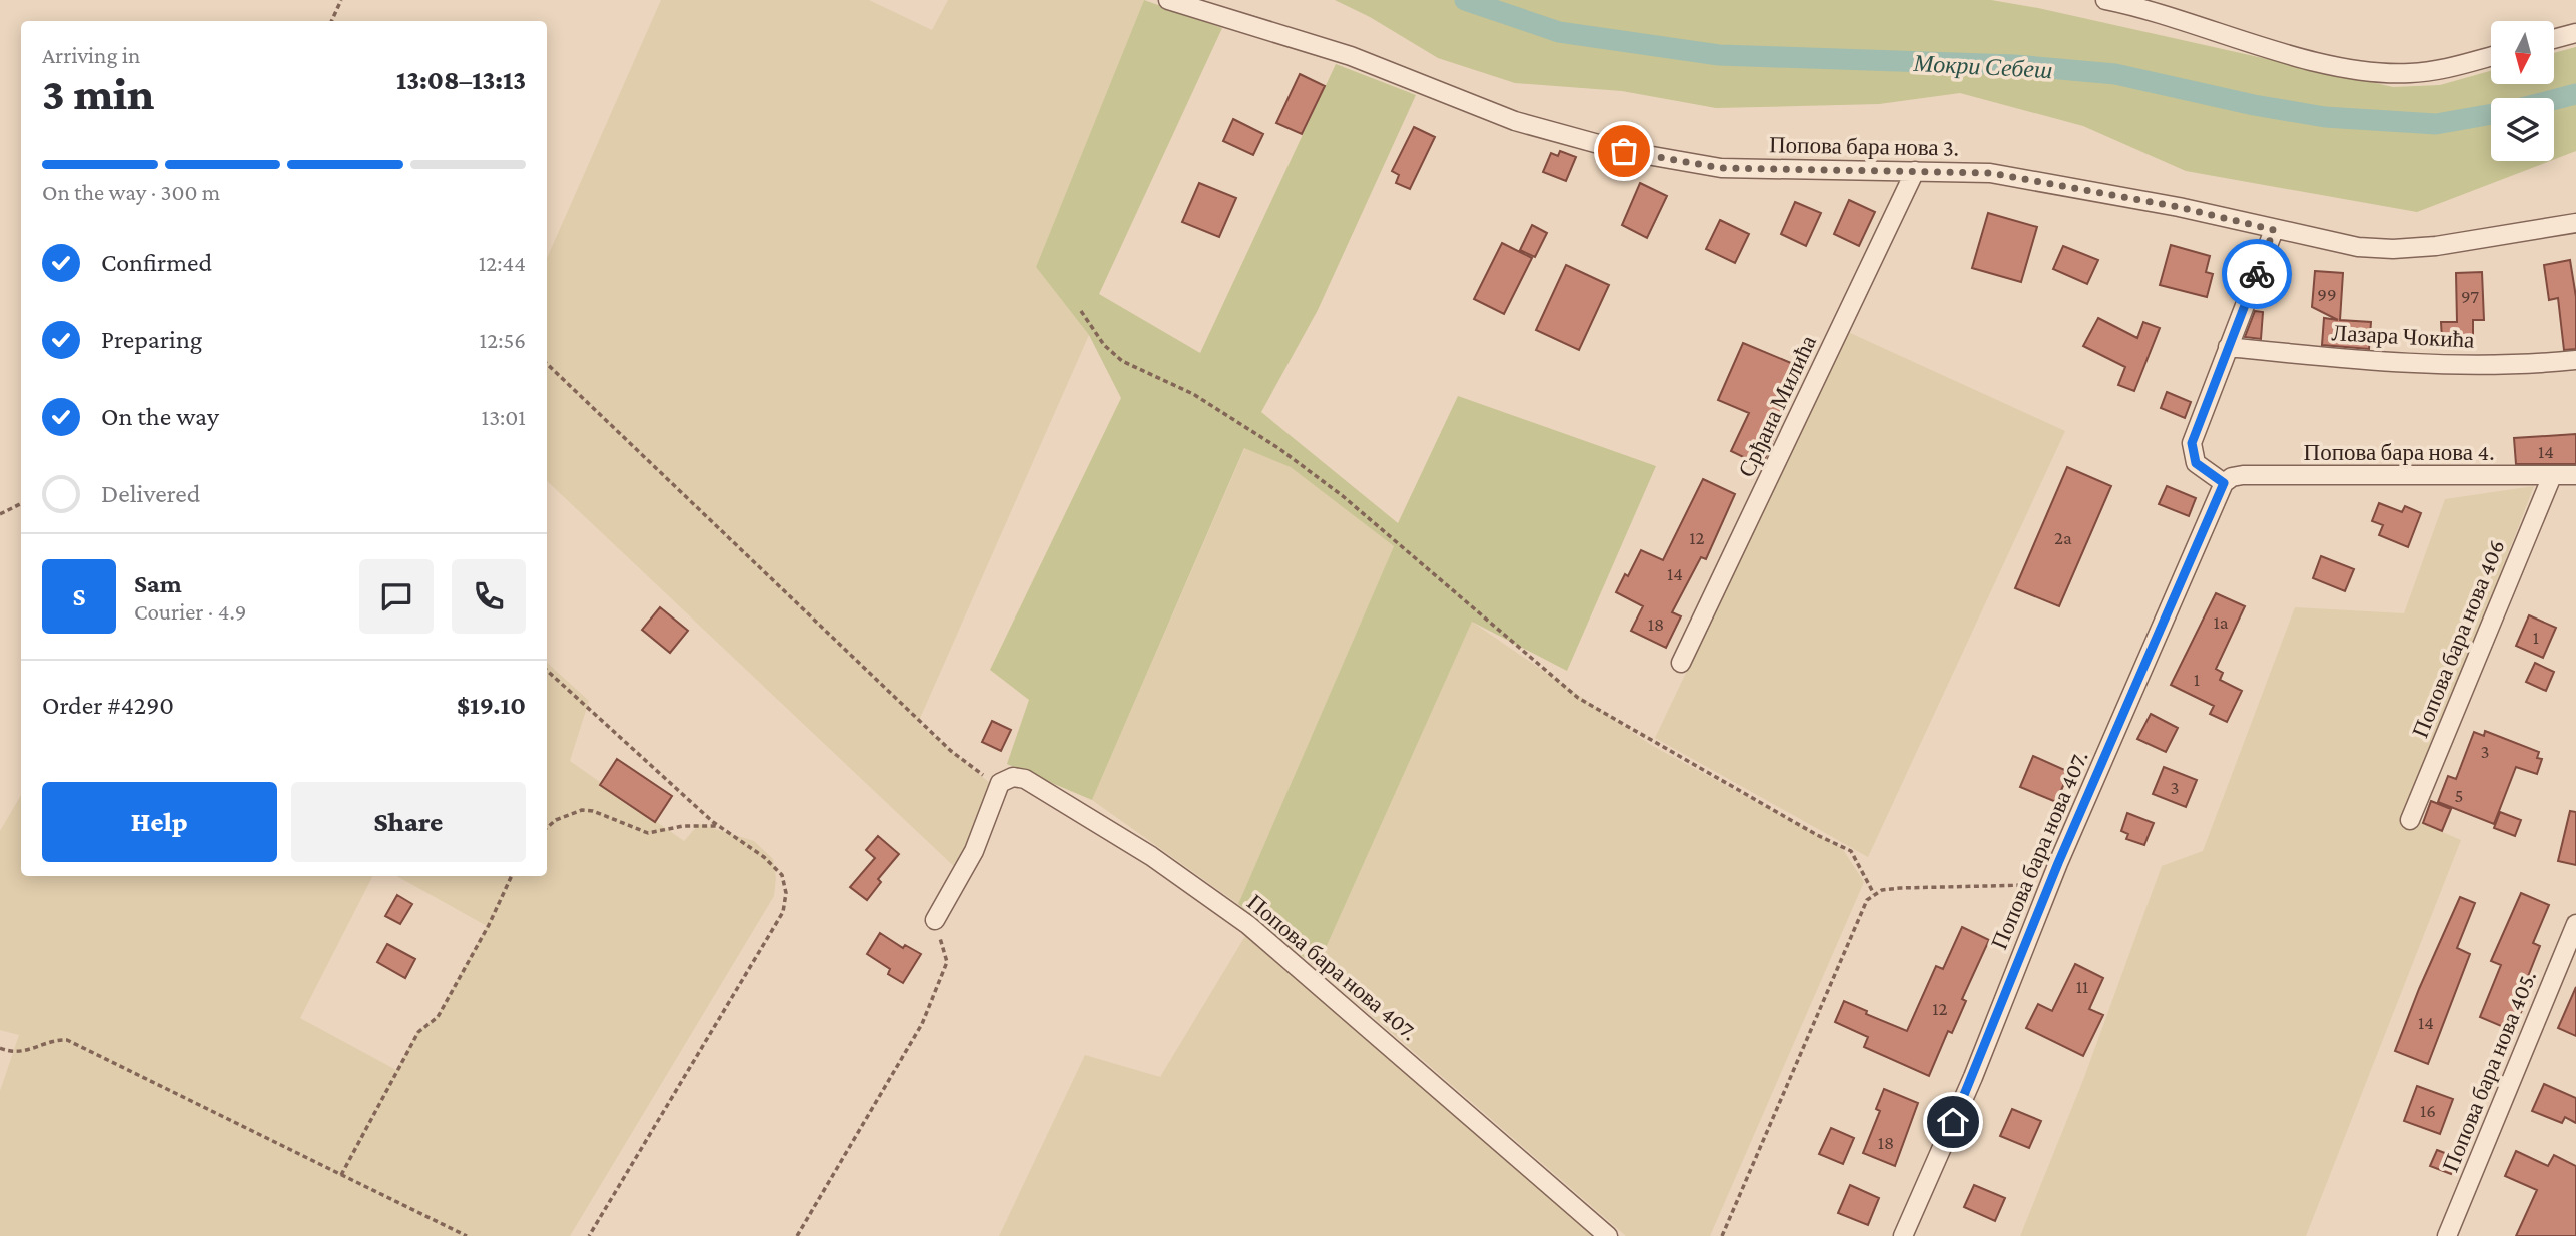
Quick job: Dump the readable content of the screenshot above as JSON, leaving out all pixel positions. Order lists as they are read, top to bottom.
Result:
{
  "streets": {
    "street": [
      "Попова бара нова 3.",
      "Лазара Чокића",
      "Срђана Милића",
      "Попова бара нова 4.",
      "Попова бара нова 406",
      "Попова бара нова 407.",
      "Попова бара нова 405."
    ]
  },
  "crossings": [
    ["Попова бара нова 3.", "Срђана Милића"],
    ["Попова бара нова 4.", "Попова бара нова 406"],
    ["Попова бара нова 4.", "Попова бара нова 407."]
  ],
  "water": ["Мокри Себеш"],
  "house_numbers": [
    "99",
    "97",
    "14",
    "12",
    "2a",
    "14",
    "1a",
    "18",
    "1",
    "1",
    "3",
    "3",
    "5",
    "11",
    "12",
    "14",
    "16",
    "18"
  ],
  "north": "bottom",
  "page": {
    "heading": ["3 min", "Arriving in", "13:08–13:13"],
    "panel": [
      "Sam",
      "Courier · 4.9",
      "Order #4290",
      "$19.10"
    ],
    "bar": "On the way · 300 m",
    "list": [
      ["Confirmed", "12:44"],
      ["Preparing", "12:56"],
      ["On the way", "13:01"],
      "Delivered"
    ],
    "round": "S",
    "buttons": ["Help", "Share"]
  }
}
